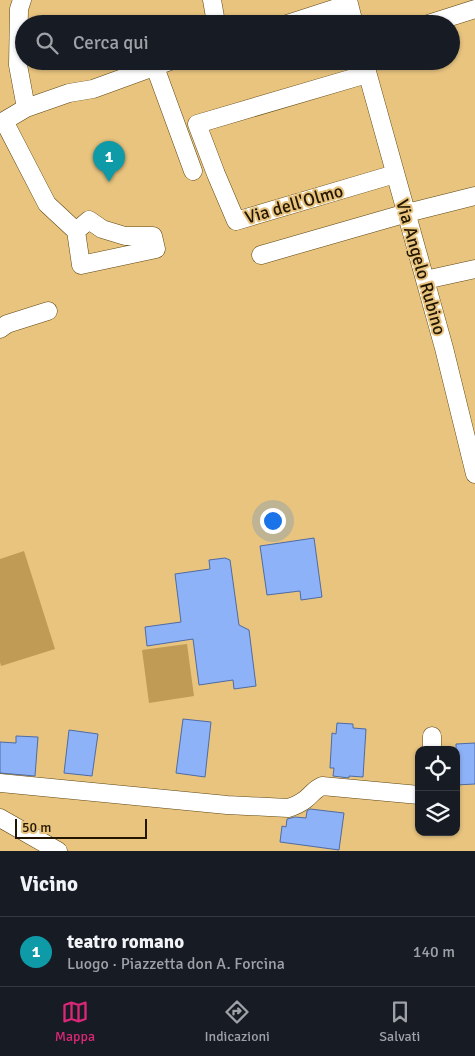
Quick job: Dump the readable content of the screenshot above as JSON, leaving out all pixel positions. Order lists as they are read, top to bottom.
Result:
{
  "streets": {
    "street": ["Via dell'Olmo", "Via Angelo Rubino"]
  },
  "crossings": [
    ["Via dell'Olmo", "Via Angelo Rubino"]
  ],
  "scale_bar": "50 m",
  "page": {
    "search": "Cerca qui",
    "pins": "1",
    "scale": "50 m",
    "heading": "Vicino",
    "list": [
      {
        "mark": "1",
        "name": "teatro romano",
        "note": "Luogo · Piazzetta don A. Forcina",
        "value": "140 m"
      }
    ],
    "nav": ["Mappa", "Indicazioni", "Salvati"]
  }
}
